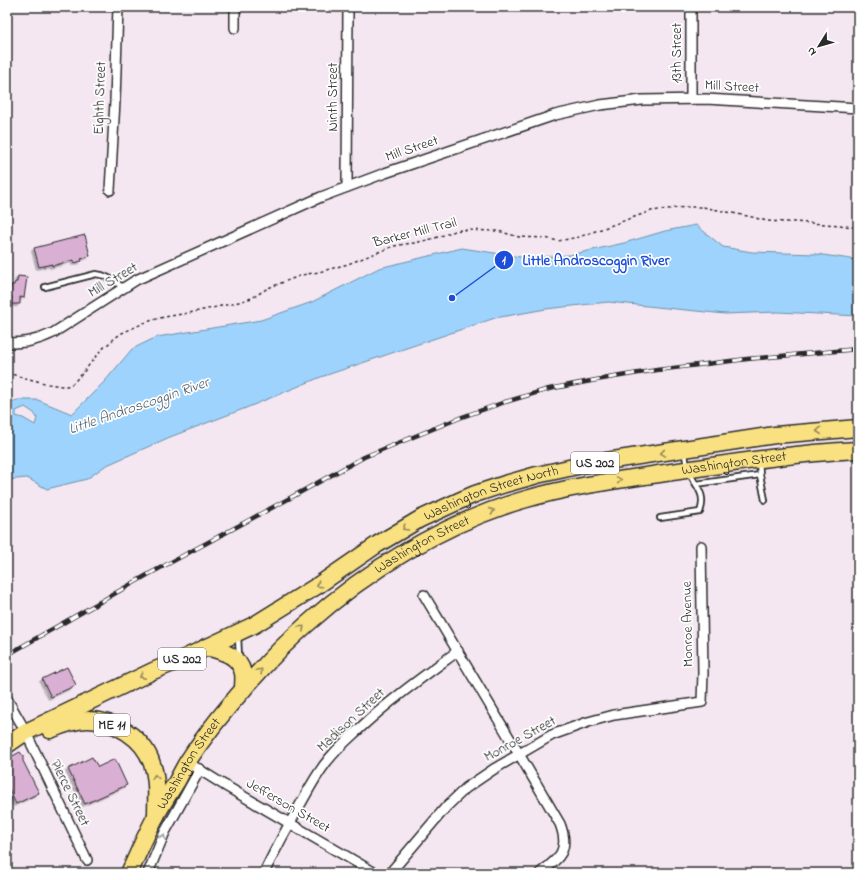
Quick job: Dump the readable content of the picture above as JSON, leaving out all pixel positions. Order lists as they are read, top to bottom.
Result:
{
  "streets": {
    "highway": [
      "US 202",
      "Washington Street",
      "Washington Street North",
      "ME 11"
    ],
    "street": [
      "13th Street",
      "Mill Street",
      "Ninth Street",
      "Eighth Street",
      "Monroe Avenue",
      "Madison Street",
      "Monroe Street",
      "Pierce Street",
      "Jefferson Street"
    ],
    "path": ["Barker Mill Trail"]
  },
  "crossings": [
    ["13th Street", "Mill Street"],
    ["Mill Street", "Ninth Street"],
    ["US 202", "Washington Street North"],
    ["US 202", "ME 11"],
    ["US 202", "Pierce Street"],
    ["Washington Street", "ME 11"],
    ["Washington Street", "Jefferson Street"],
    ["Monroe Avenue", "Monroe Street"],
    ["Madison Street", "Jefferson Street"],
    ["ME 11", "Pierce Street"]
  ],
  "one_way": ["Washington Street", "Washington Street North"],
  "water": ["Little Androscoggin River"],
  "places": ["Little Androscoggin River"],
  "north": "bottom left"
}
